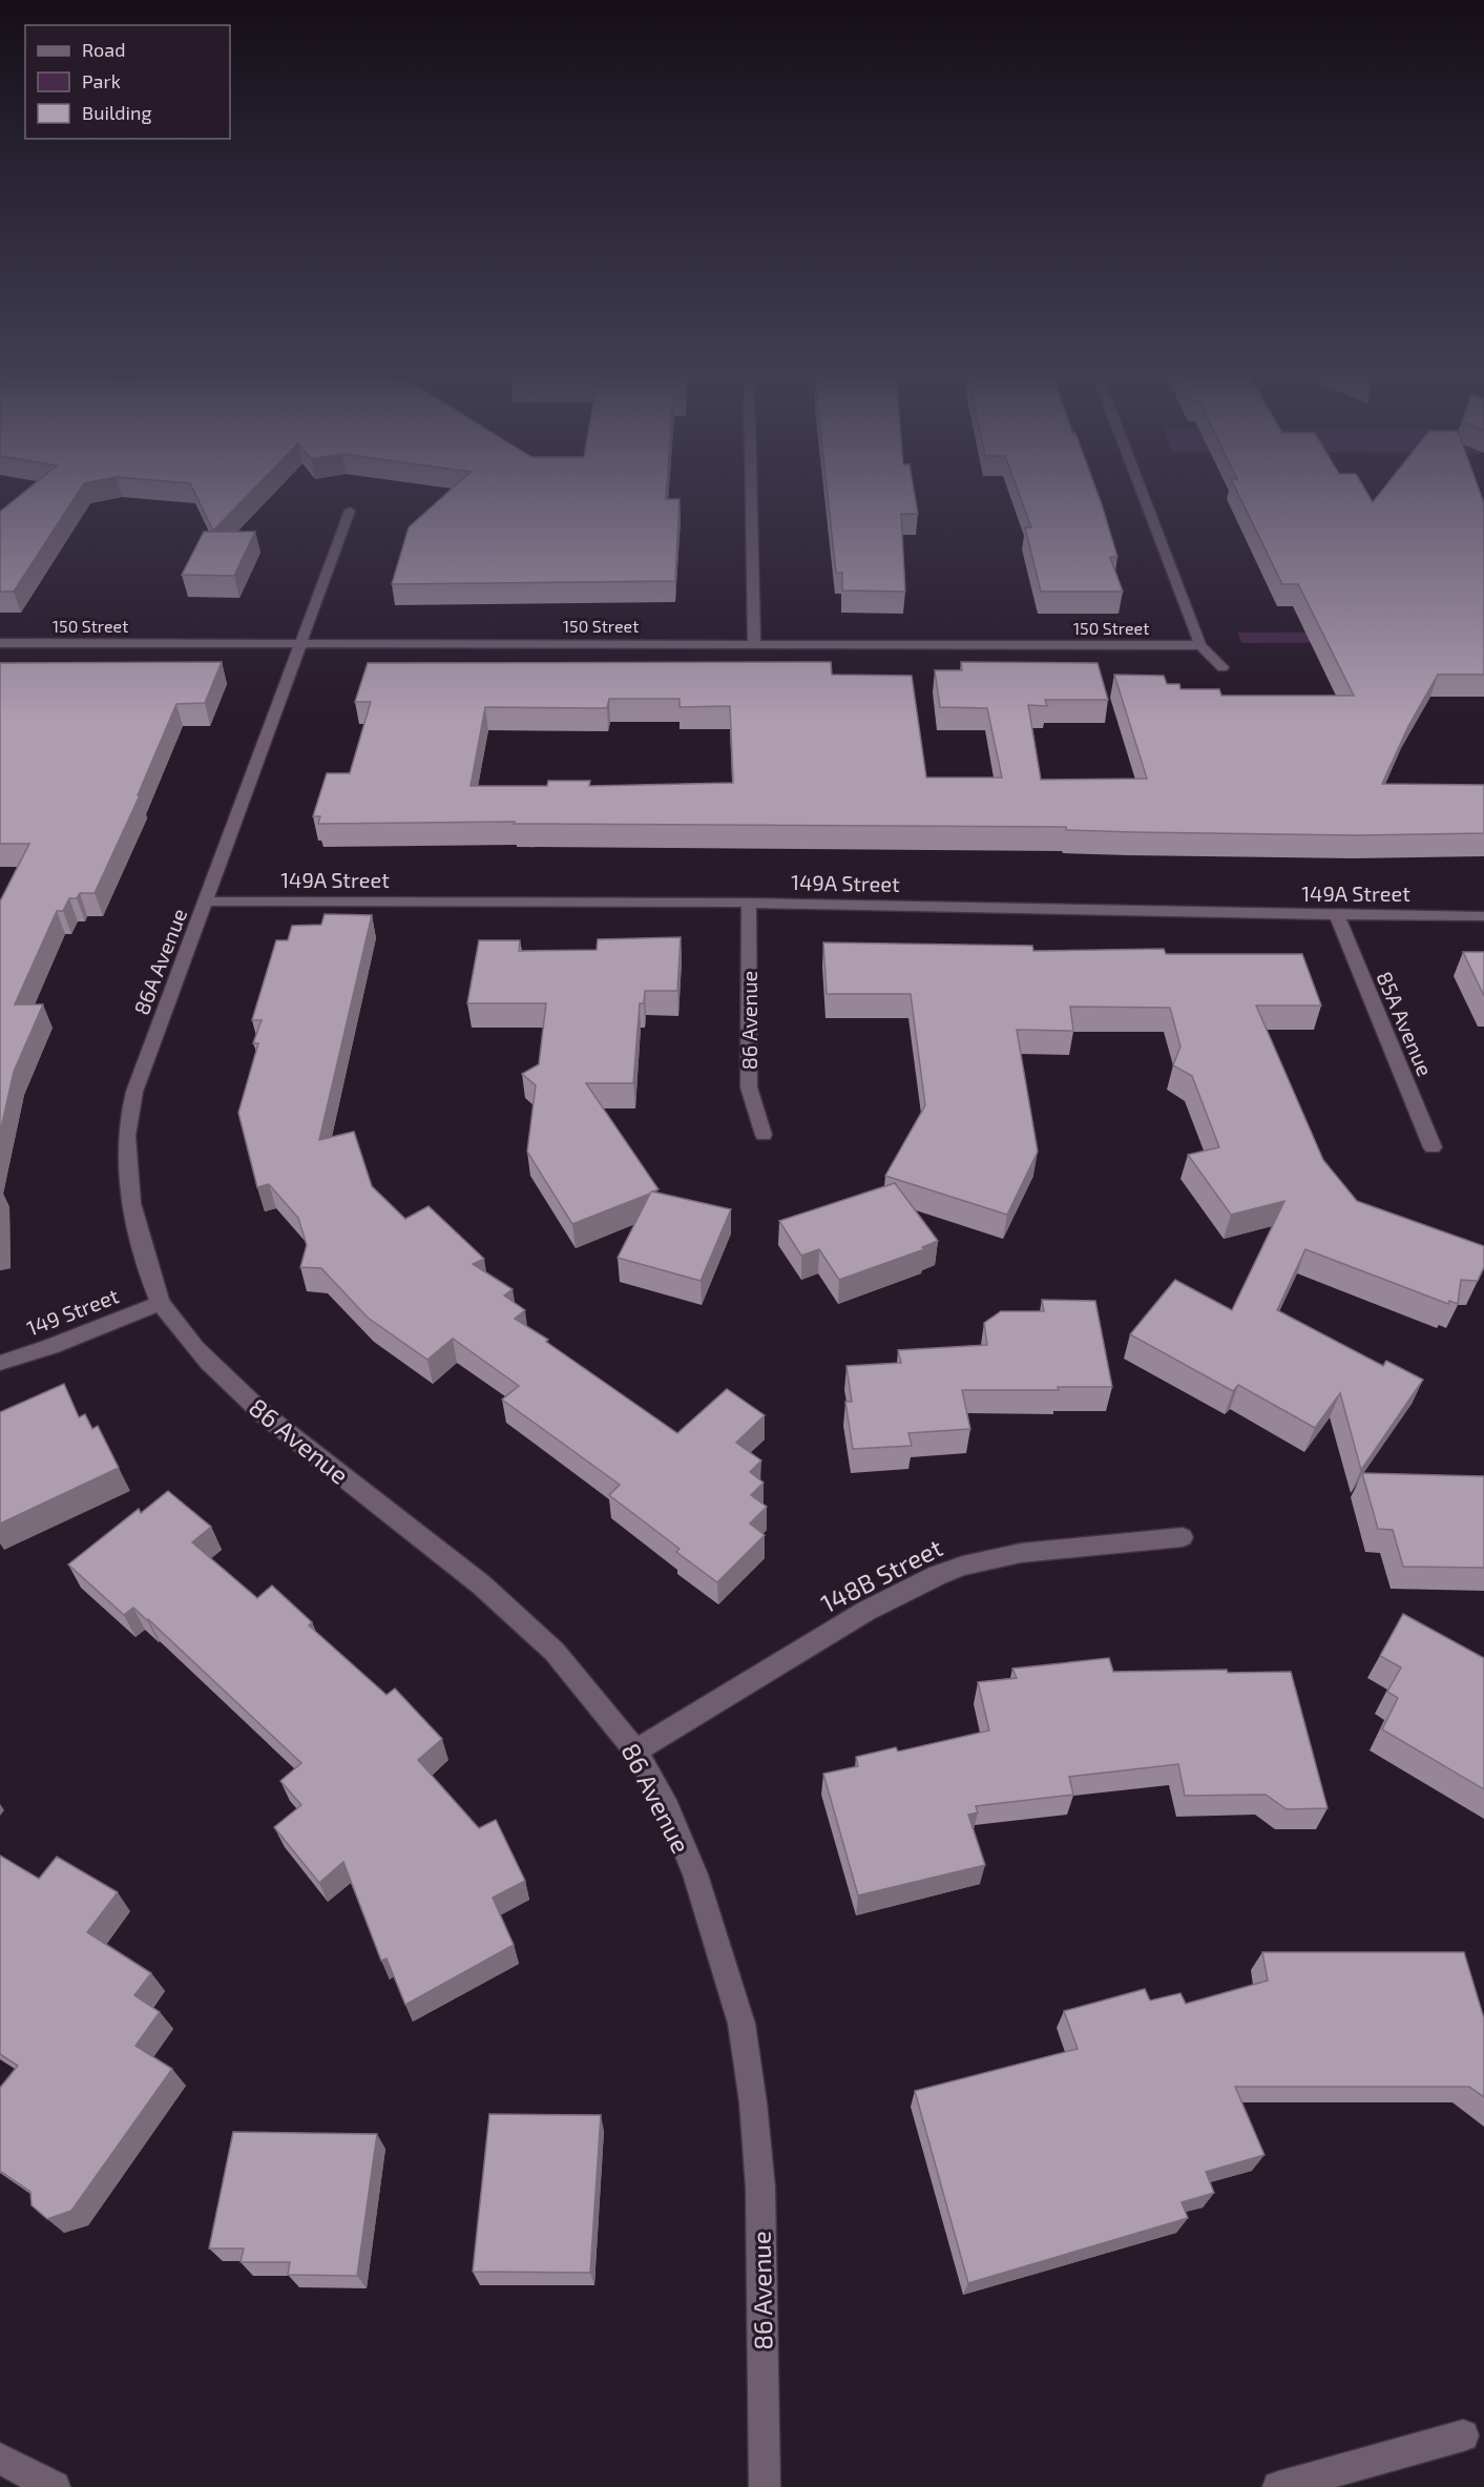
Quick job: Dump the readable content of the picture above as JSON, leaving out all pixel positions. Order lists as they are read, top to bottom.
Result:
{
  "streets": {
    "street": [
      "150 Street",
      "149A Street",
      "86A Avenue",
      "86 Avenue",
      "85A Avenue",
      "149 Street",
      "148B Street"
    ]
  },
  "crossings": [
    ["150 Street", "86A Avenue"],
    ["149A Street", "86A Avenue"],
    ["149A Street", "86 Avenue"],
    ["149A Street", "85A Avenue"],
    ["86A Avenue", "86 Avenue"],
    ["86A Avenue", "149 Street"],
    ["86 Avenue", "149 Street"],
    ["86 Avenue", "148B Street"]
  ],
  "legend": ["Road", "Park", "Building"]
}
